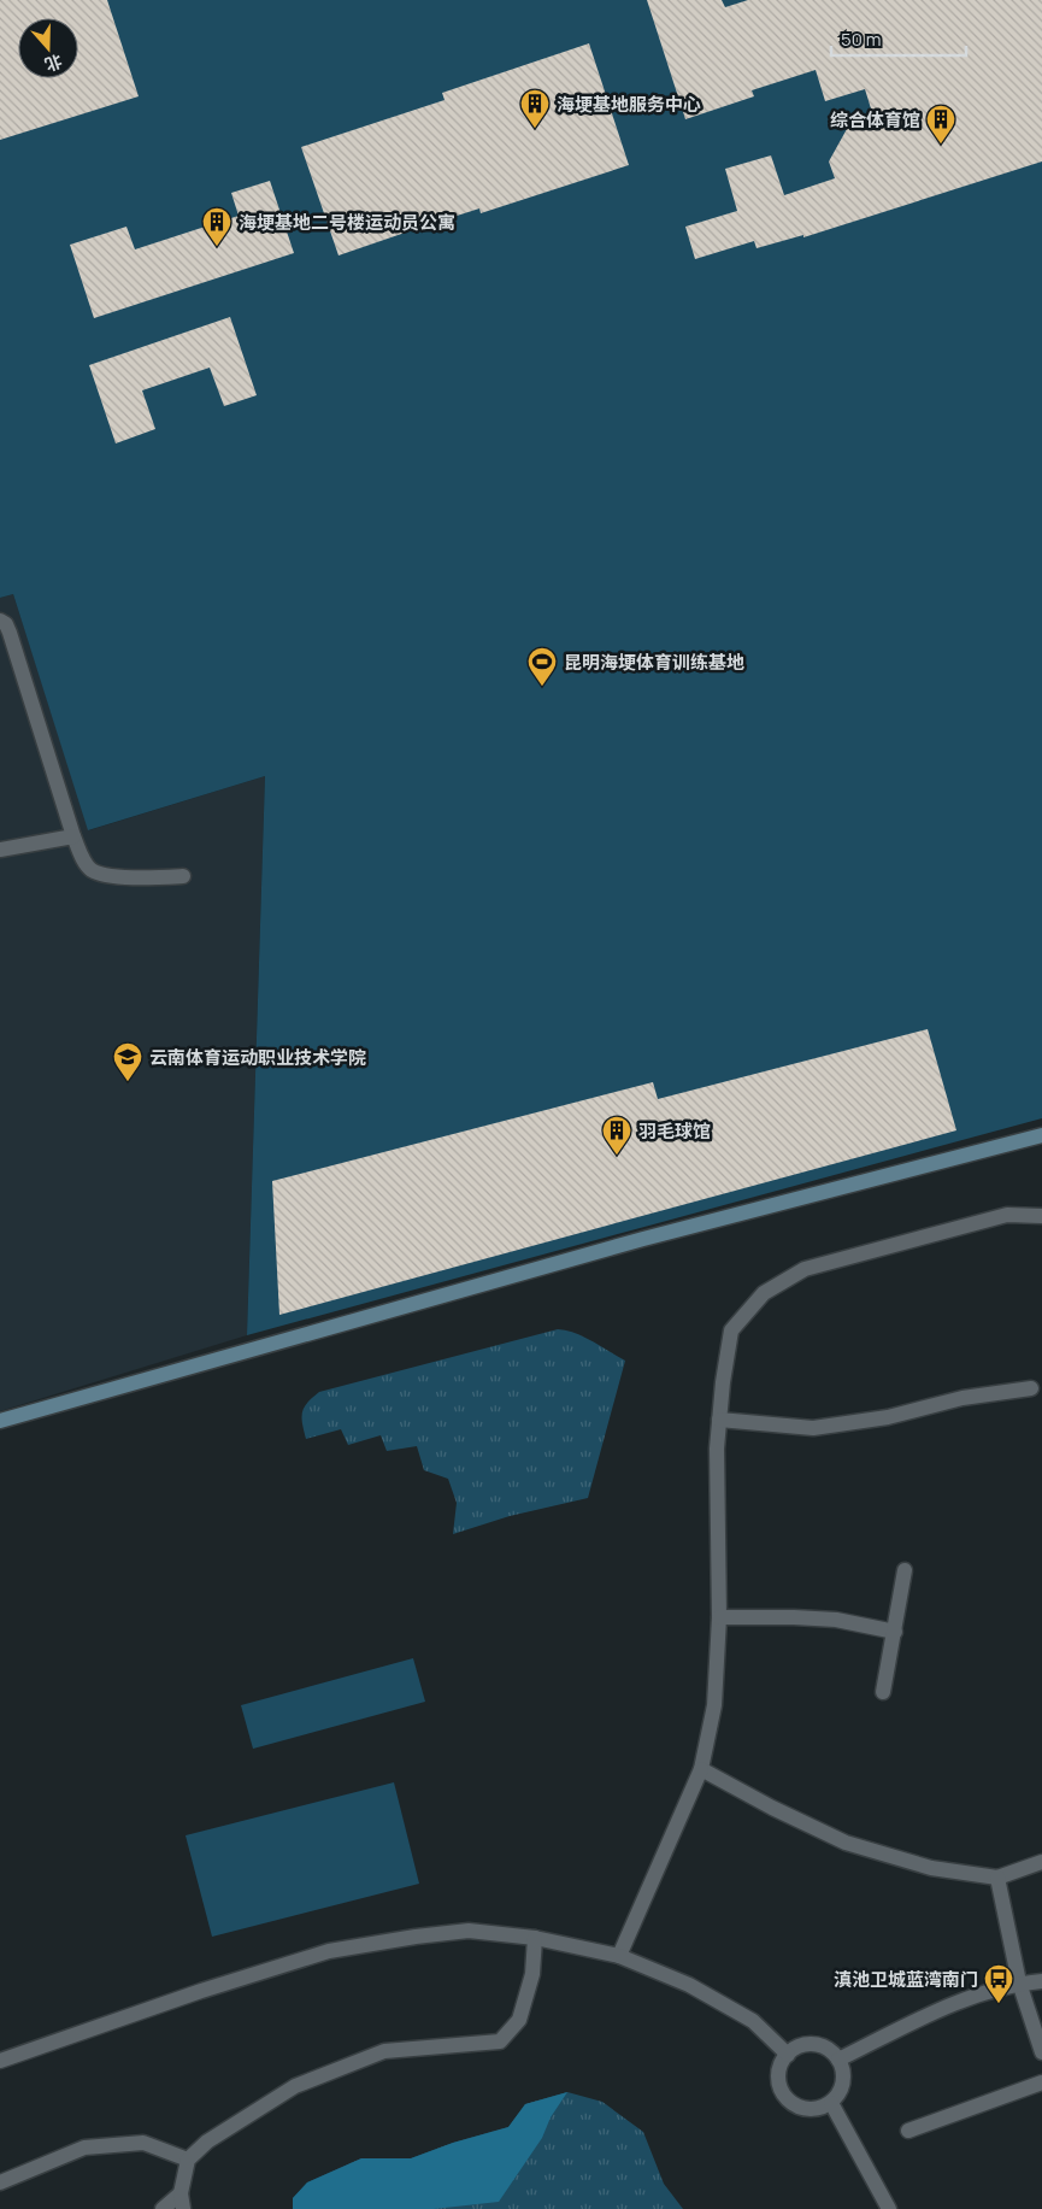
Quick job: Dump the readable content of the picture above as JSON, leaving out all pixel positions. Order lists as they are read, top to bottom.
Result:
{
  "places": {
    "building": [
      "海埂基地服务中心",
      "综合体育馆",
      "海埂基地二号楼运动员公寓",
      "羽毛球馆"
    ],
    "sports": ["昆明海埂体育训练基地"],
    "school or university": ["云南体育运动职业技术学院"],
    "bus stop": ["滇池卫城蓝湾南门"]
  },
  "scale_bar": "50 m",
  "north": "bottom"
}
